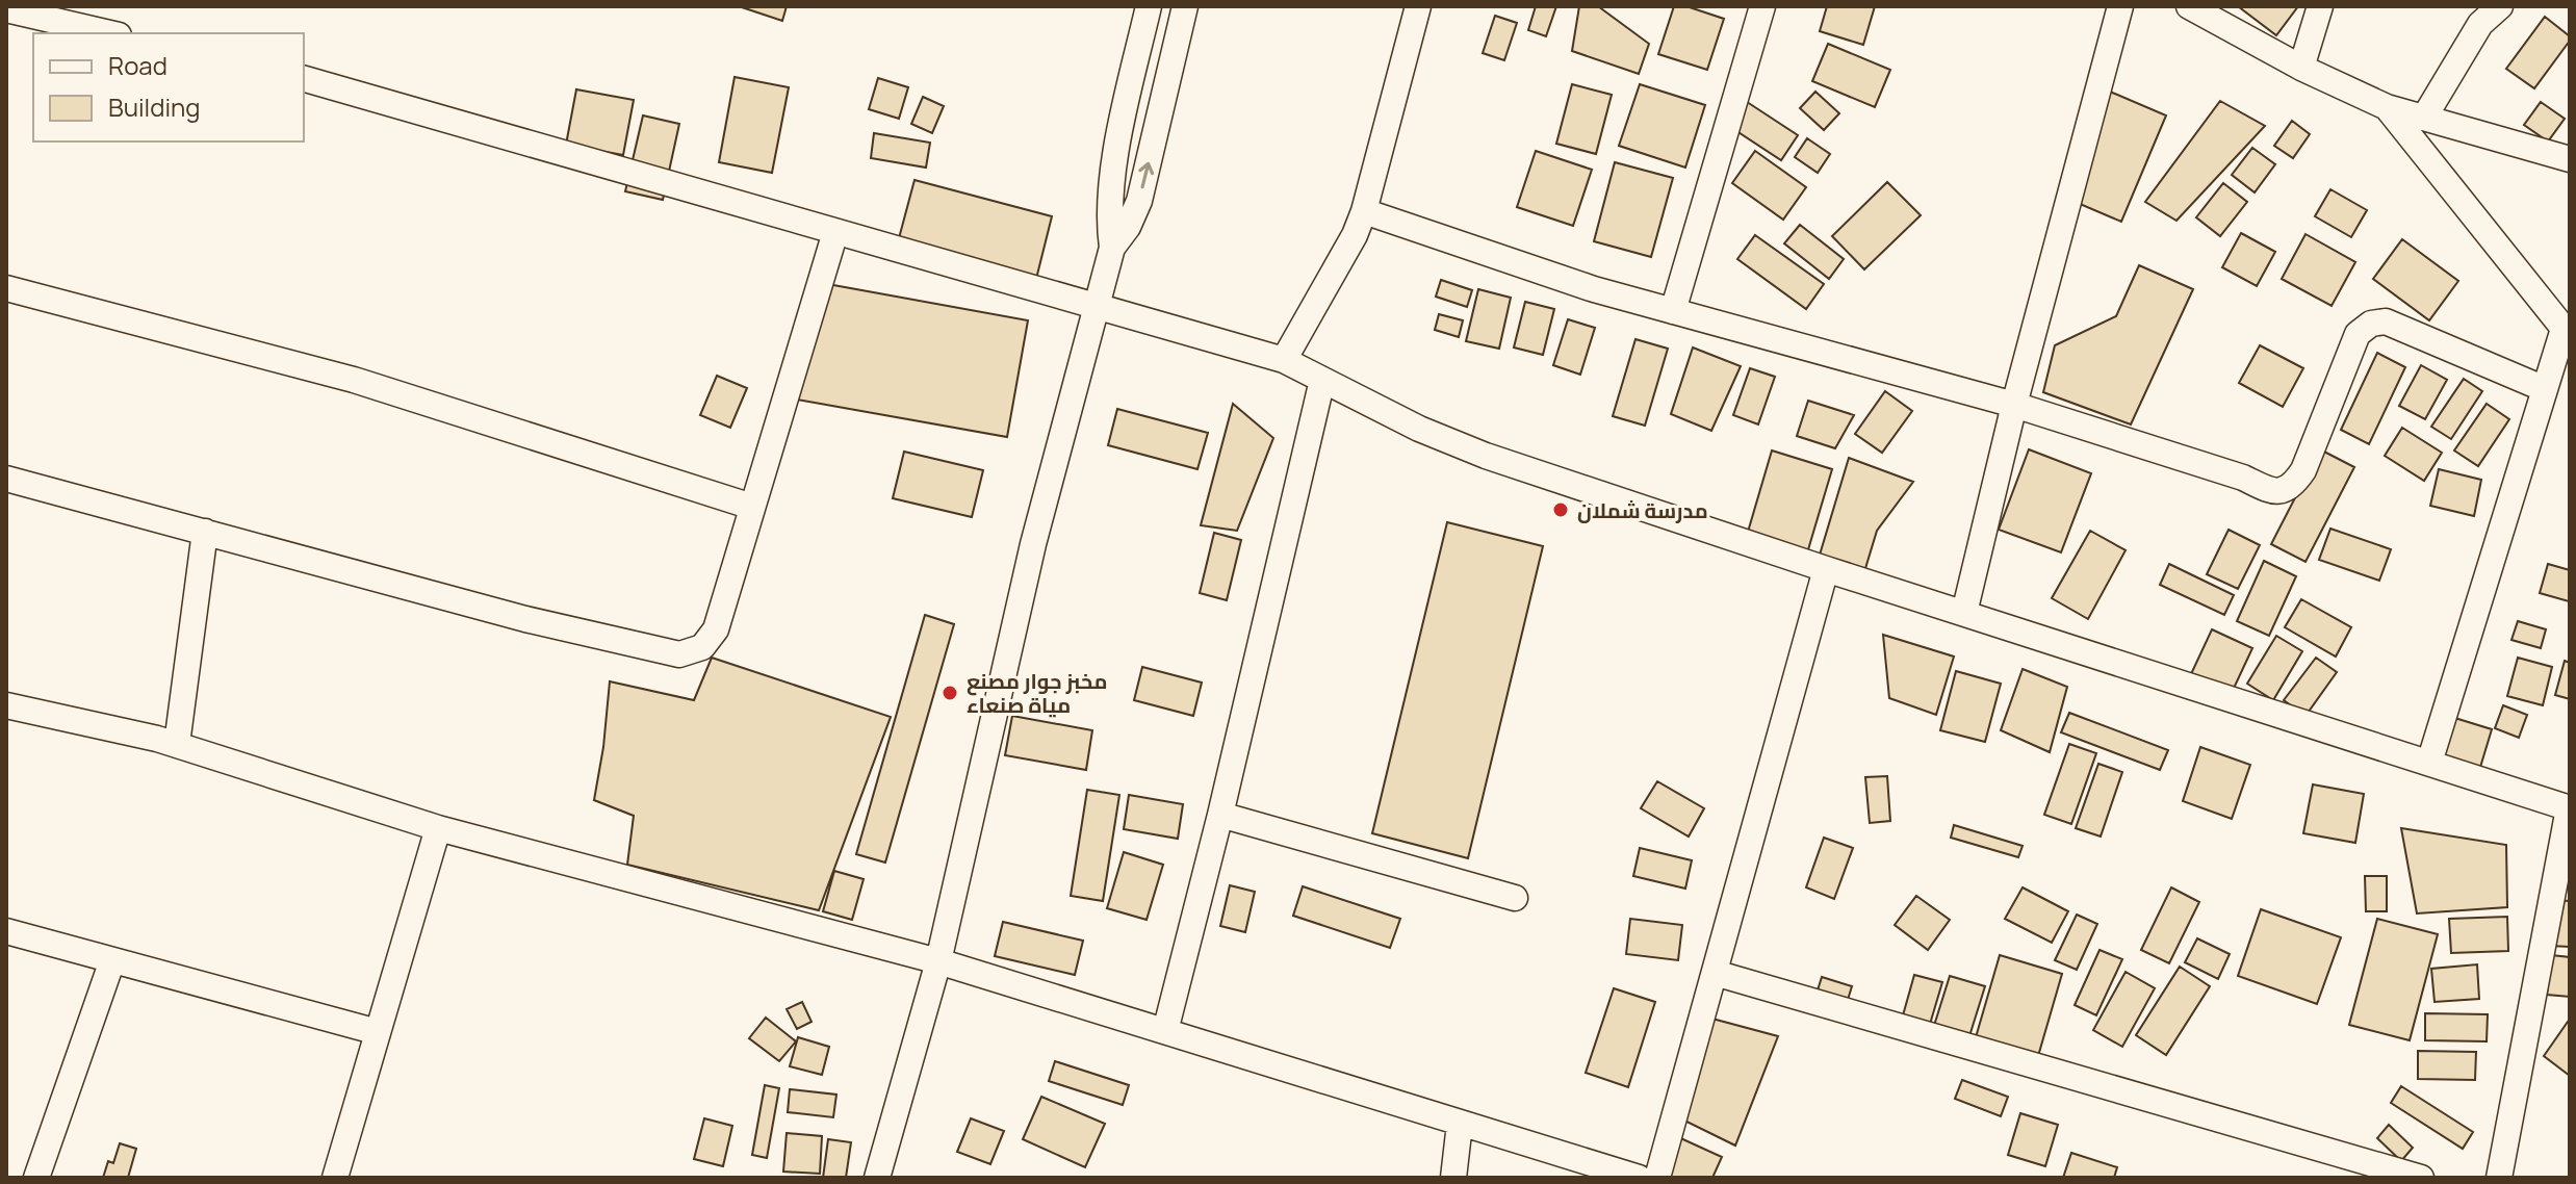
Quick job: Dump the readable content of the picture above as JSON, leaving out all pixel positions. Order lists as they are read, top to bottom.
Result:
{
  "places": ["مدرسة شملان", "مخبز جوار مصنع مياة صنعاء"],
  "legend": ["Road", "Building"]
}
